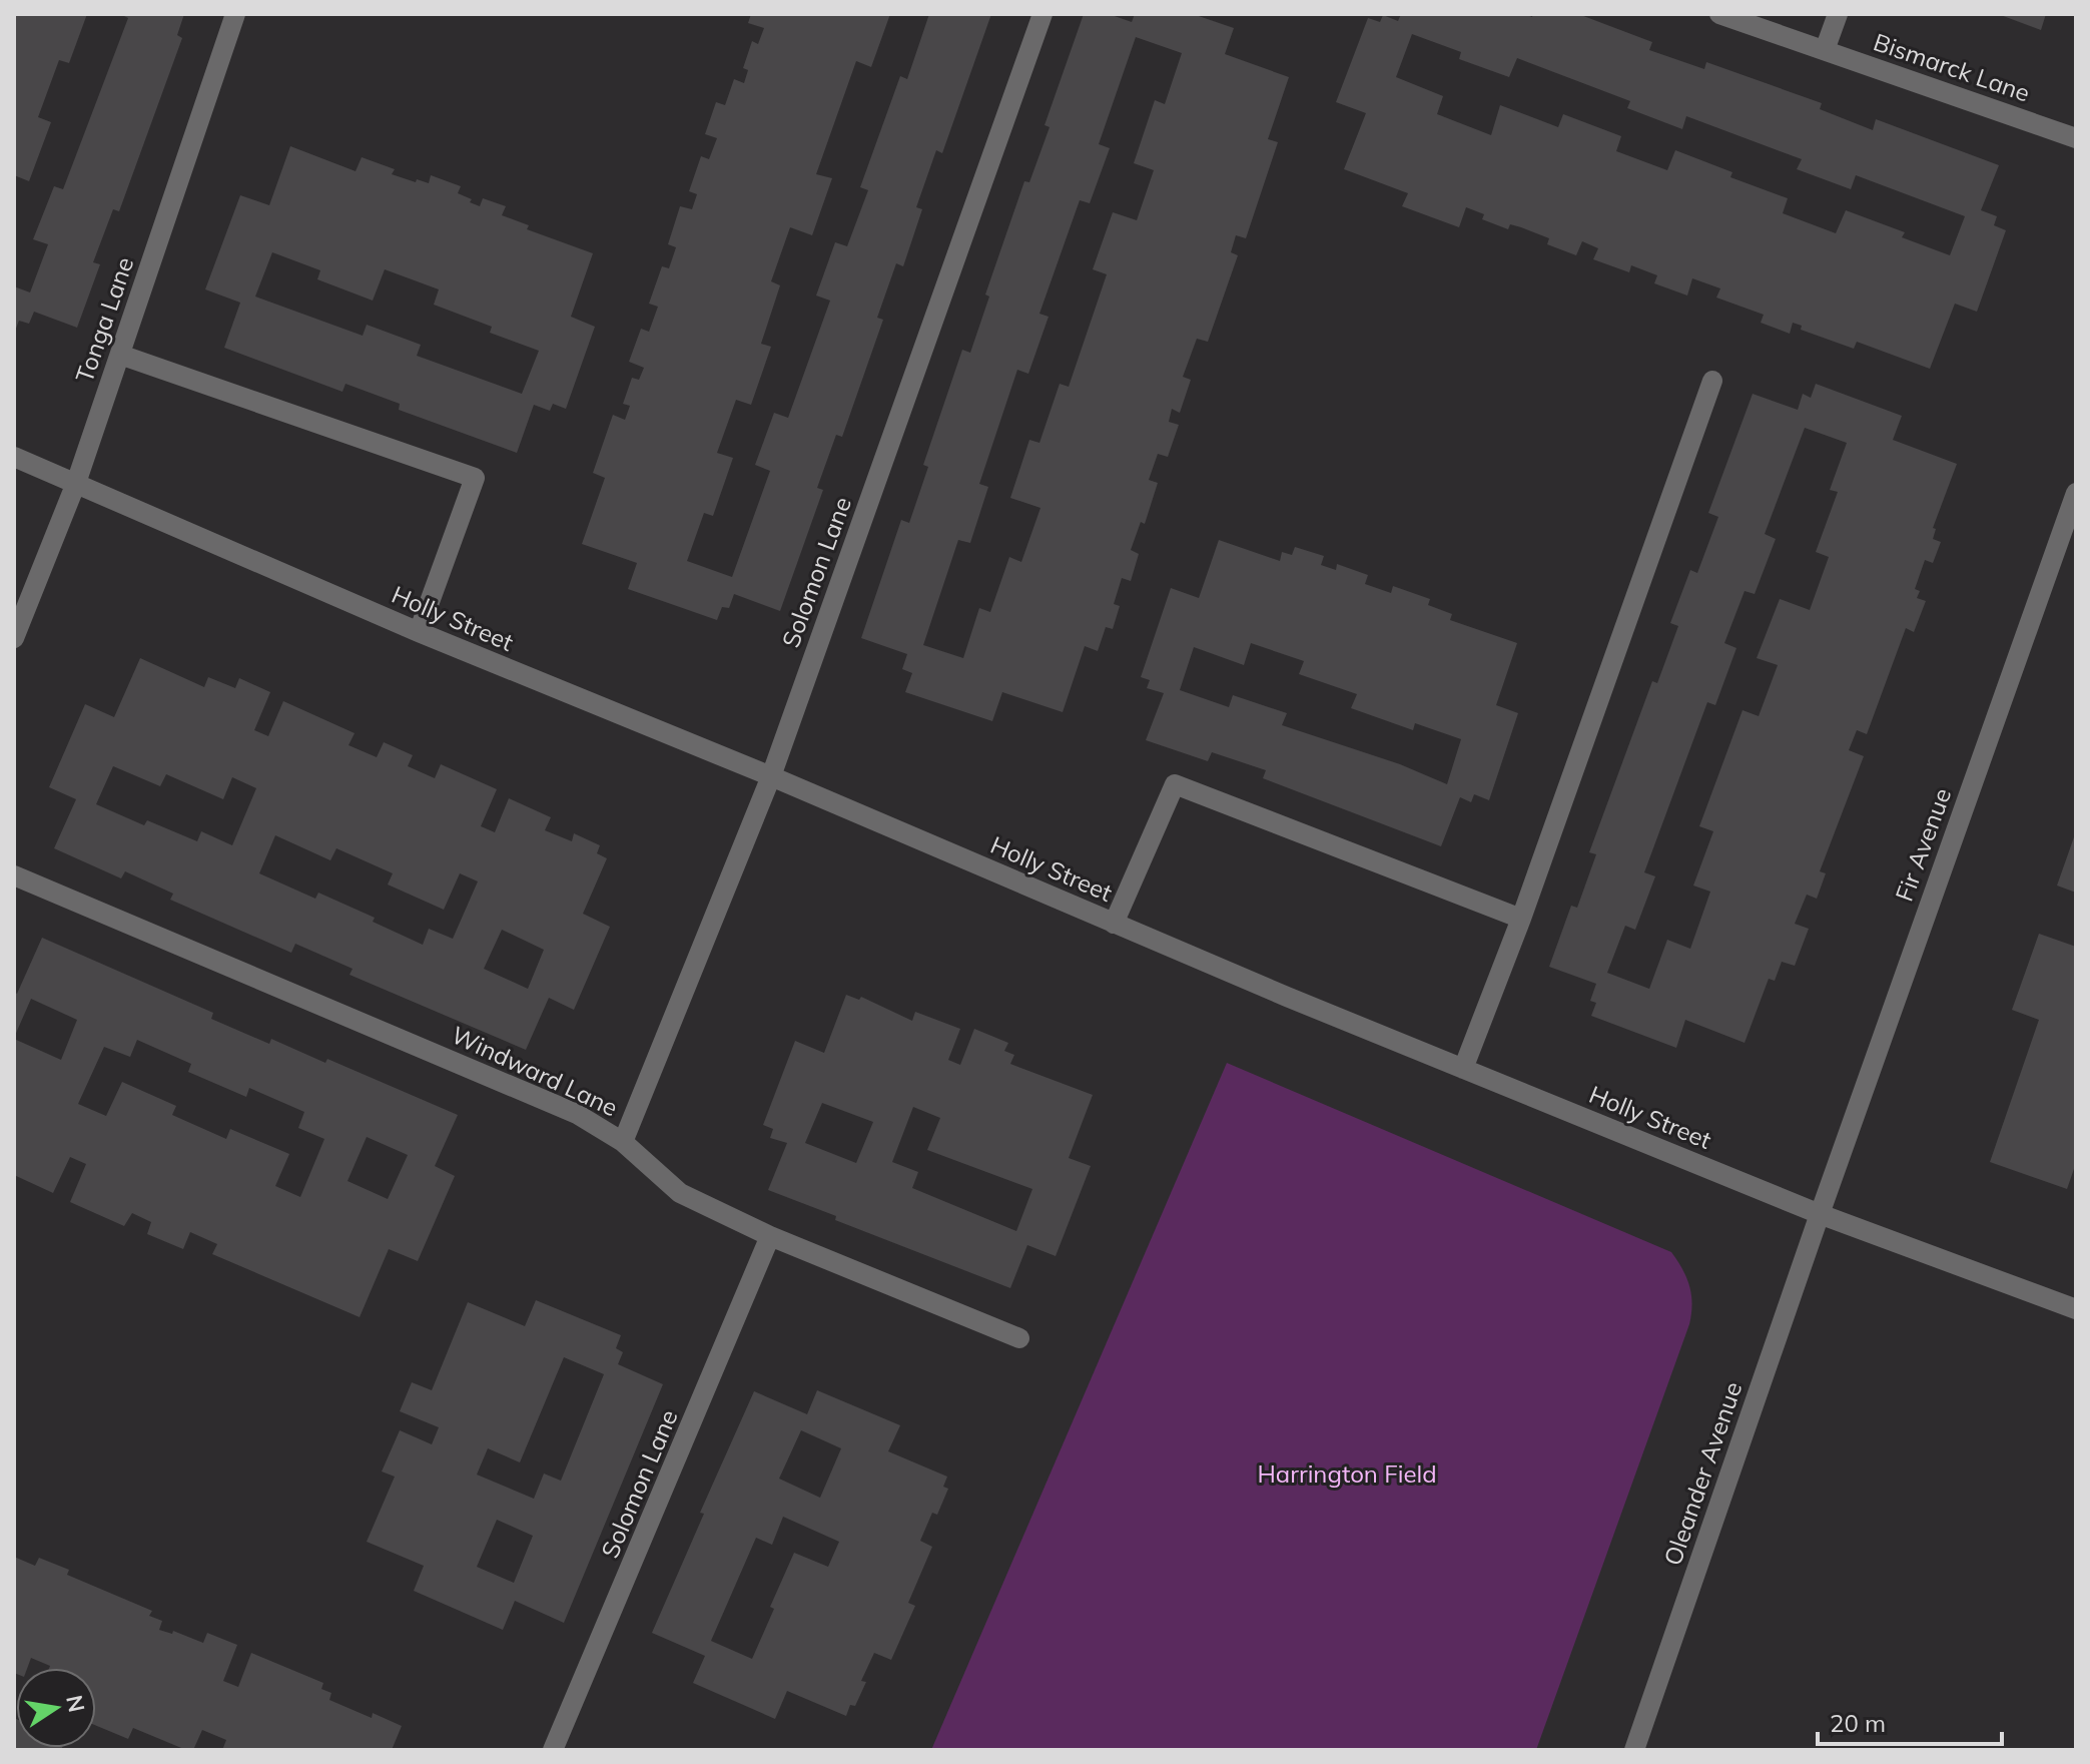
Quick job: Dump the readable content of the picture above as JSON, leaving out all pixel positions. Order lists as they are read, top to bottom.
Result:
{
  "streets": {
    "street": [
      "Bismarck Lane",
      "Tonga Lane",
      "Solomon Lane",
      "Holly Street",
      "Fir Avenue",
      "Windward Lane",
      "Oleander Avenue"
    ]
  },
  "crossings": [
    ["Tonga Lane", "Holly Street"],
    ["Solomon Lane", "Holly Street"],
    ["Solomon Lane", "Windward Lane"],
    ["Holly Street", "Fir Avenue"],
    ["Holly Street", "Oleander Avenue"],
    ["Fir Avenue", "Oleander Avenue"]
  ],
  "parks": ["Harrington Field"],
  "scale_bar": "20 m",
  "north": "right"
}
